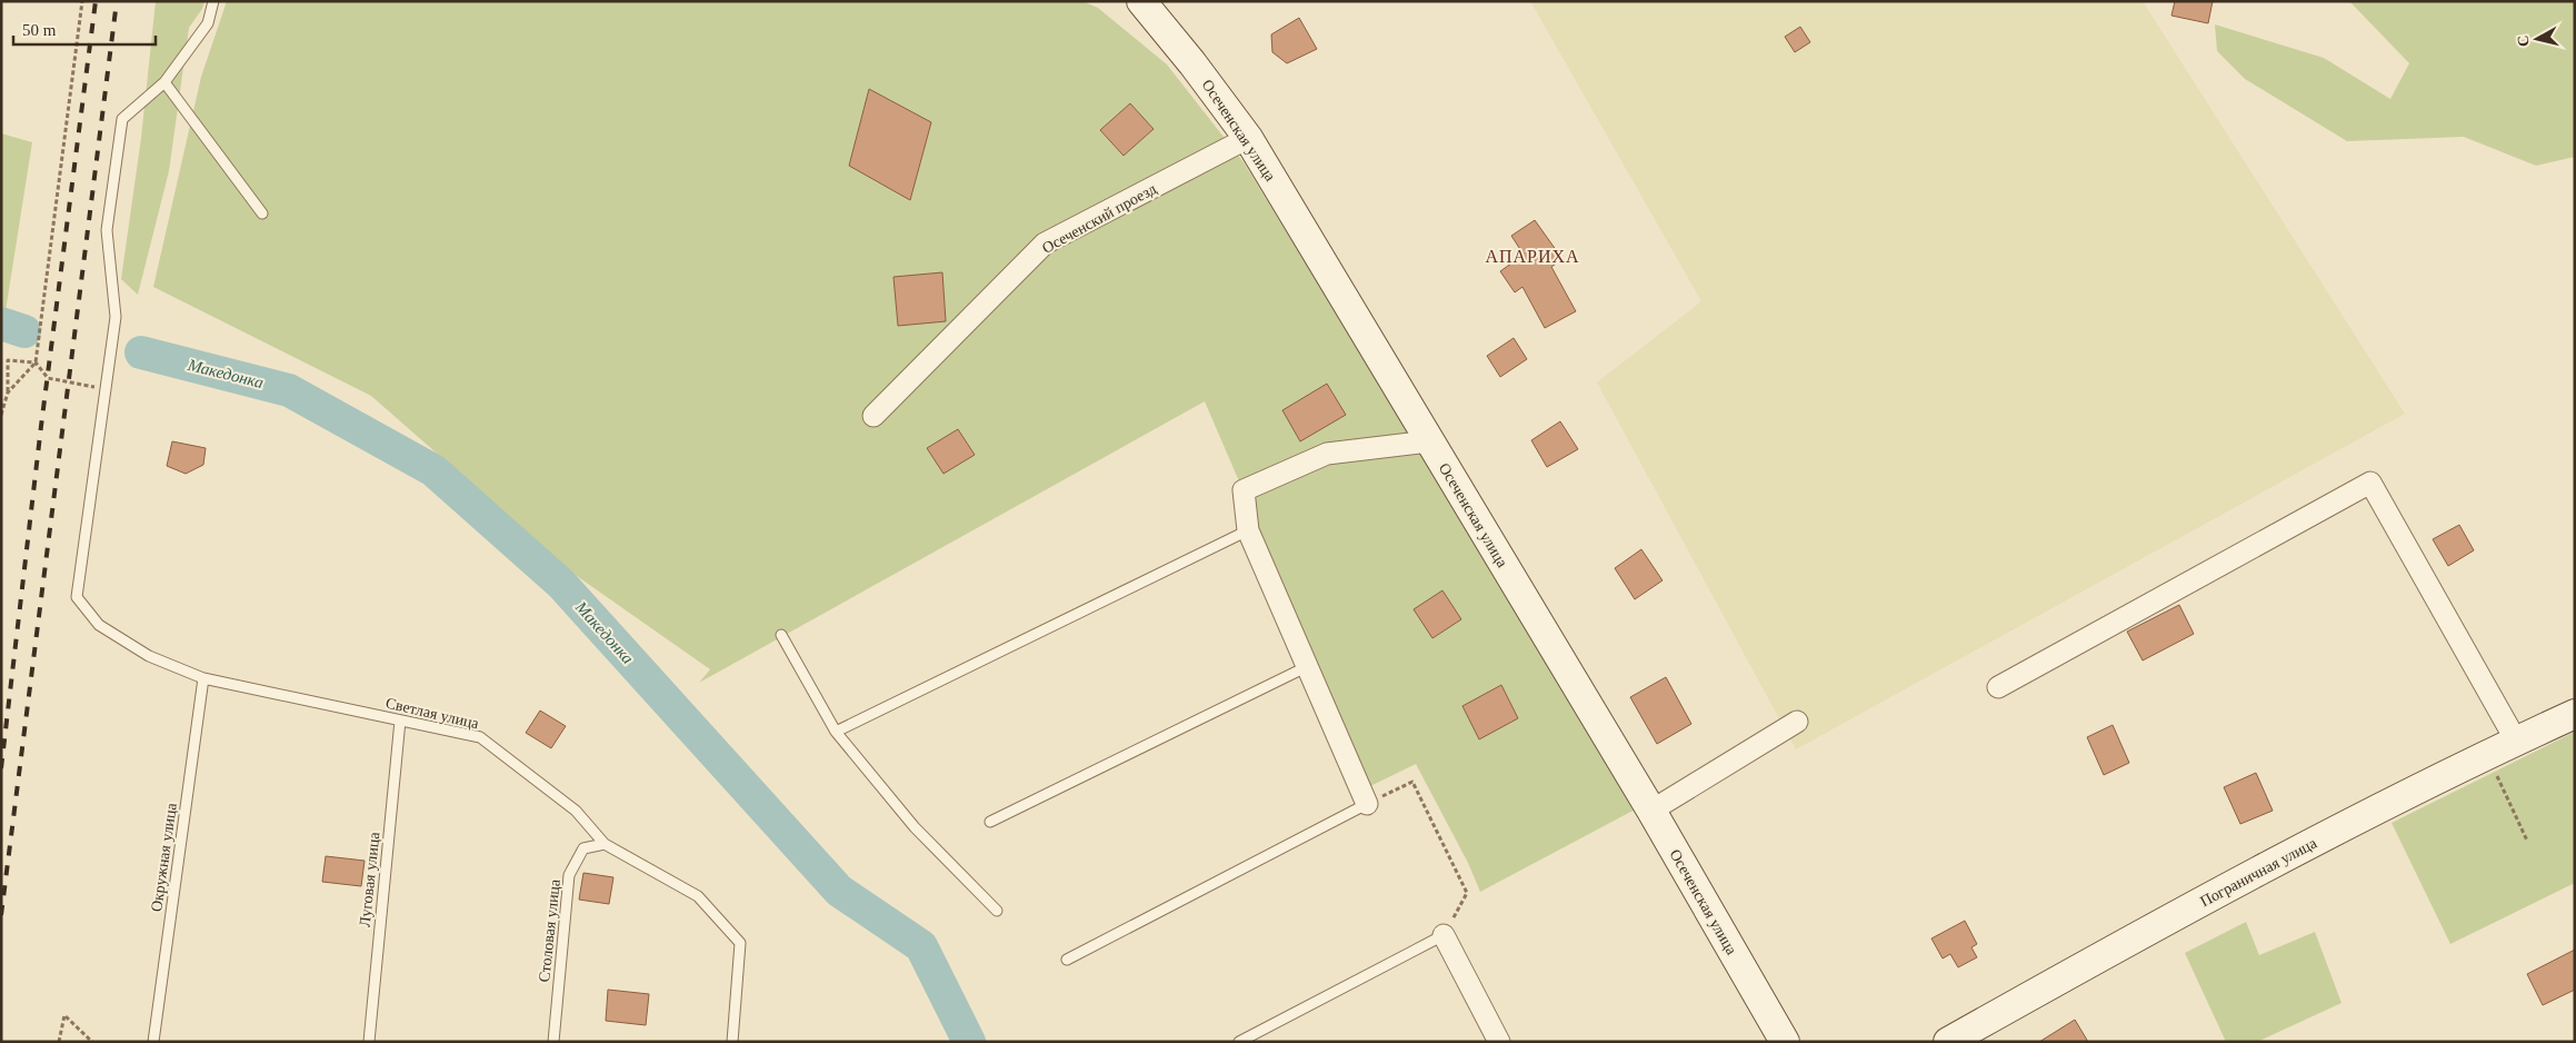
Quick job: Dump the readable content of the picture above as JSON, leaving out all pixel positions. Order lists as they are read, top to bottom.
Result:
{
  "streets": {
    "street": ["Осеченская улица", "Осеченский проезд", "Пограничная улица"],
    "lane": [
      "Светлая улица",
      "Окружная улица",
      "Луговая улица",
      "Столовая улица"
    ]
  },
  "crossings": [
    ["Осеченская улица", "Осеченский проезд"],
    ["Светлая улица", "Окружная улица"],
    ["Светлая улица", "Луговая улица"],
    ["Светлая улица", "Столовая улица"]
  ],
  "districts": ["АПАРИХА"],
  "water": ["Македонка"],
  "scale_bar": "50 m",
  "north": "left"
}
